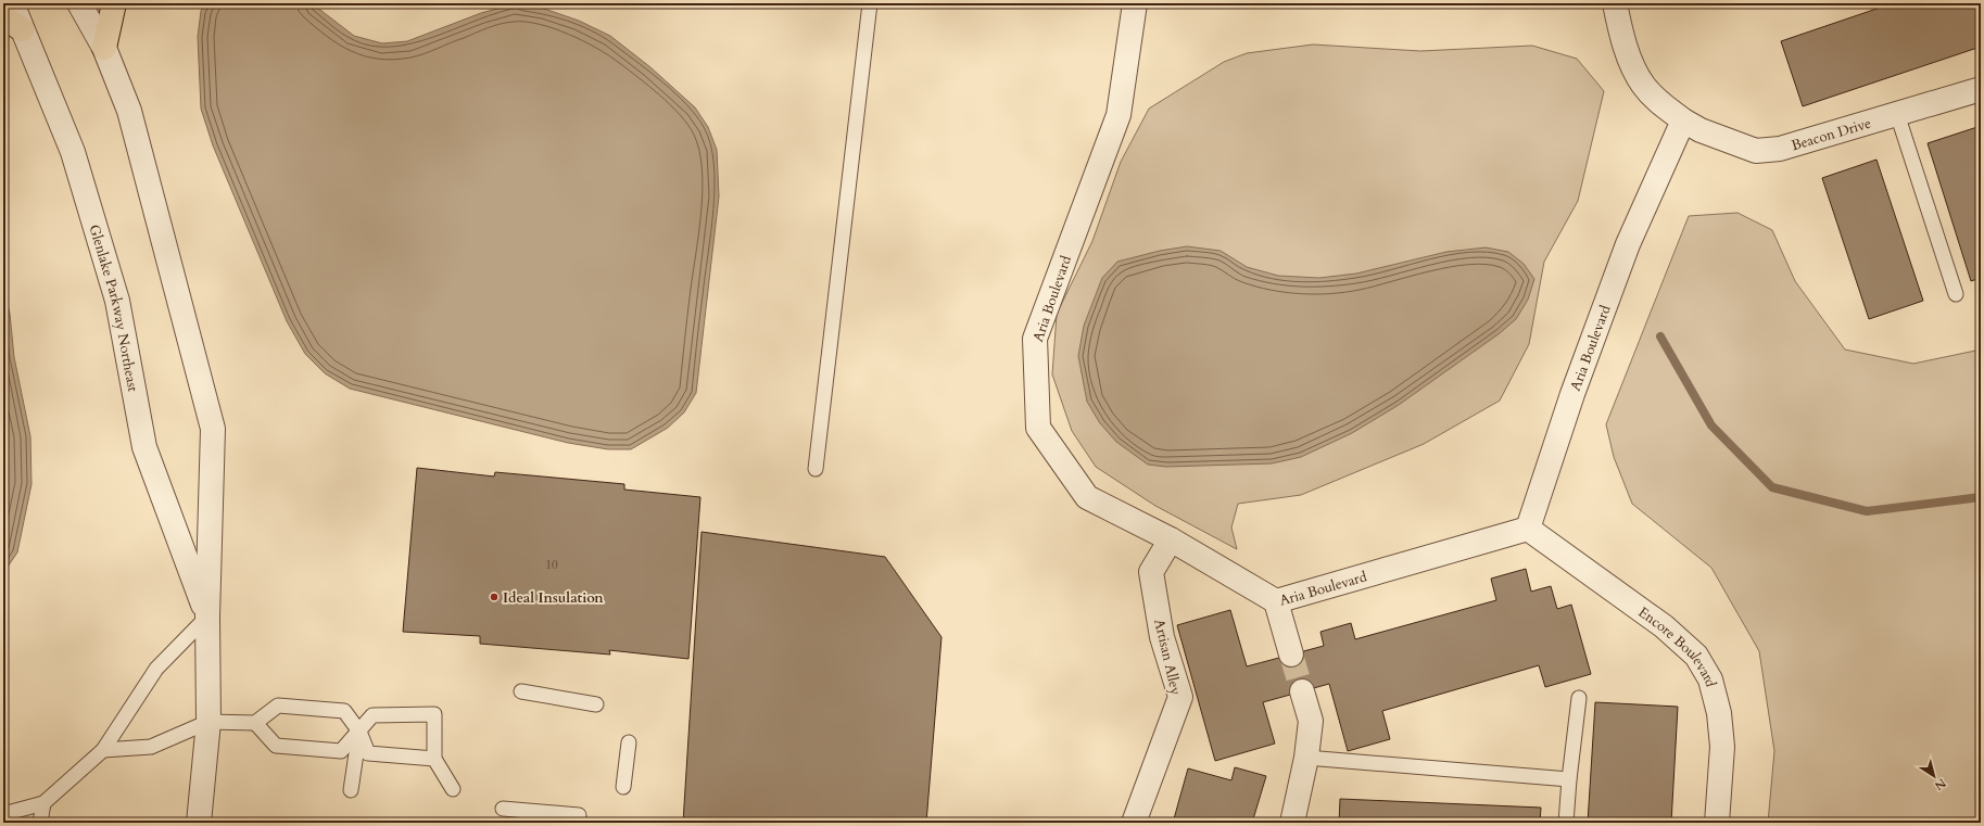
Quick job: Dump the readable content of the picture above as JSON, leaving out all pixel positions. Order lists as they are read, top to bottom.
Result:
{
  "streets": {
    "street": [
      "Beacon Drive",
      "Aria Boulevard",
      "Glenlake Parkway Northeast",
      "Encore Boulevard",
      "Artisan Alley"
    ]
  },
  "crossings": [
    ["Beacon Drive", "Aria Boulevard"],
    ["Aria Boulevard", "Encore Boulevard"],
    ["Aria Boulevard", "Artisan Alley"]
  ],
  "places": ["Ideal Insulation"],
  "house_numbers": ["10"],
  "north": "bottom right"
}
